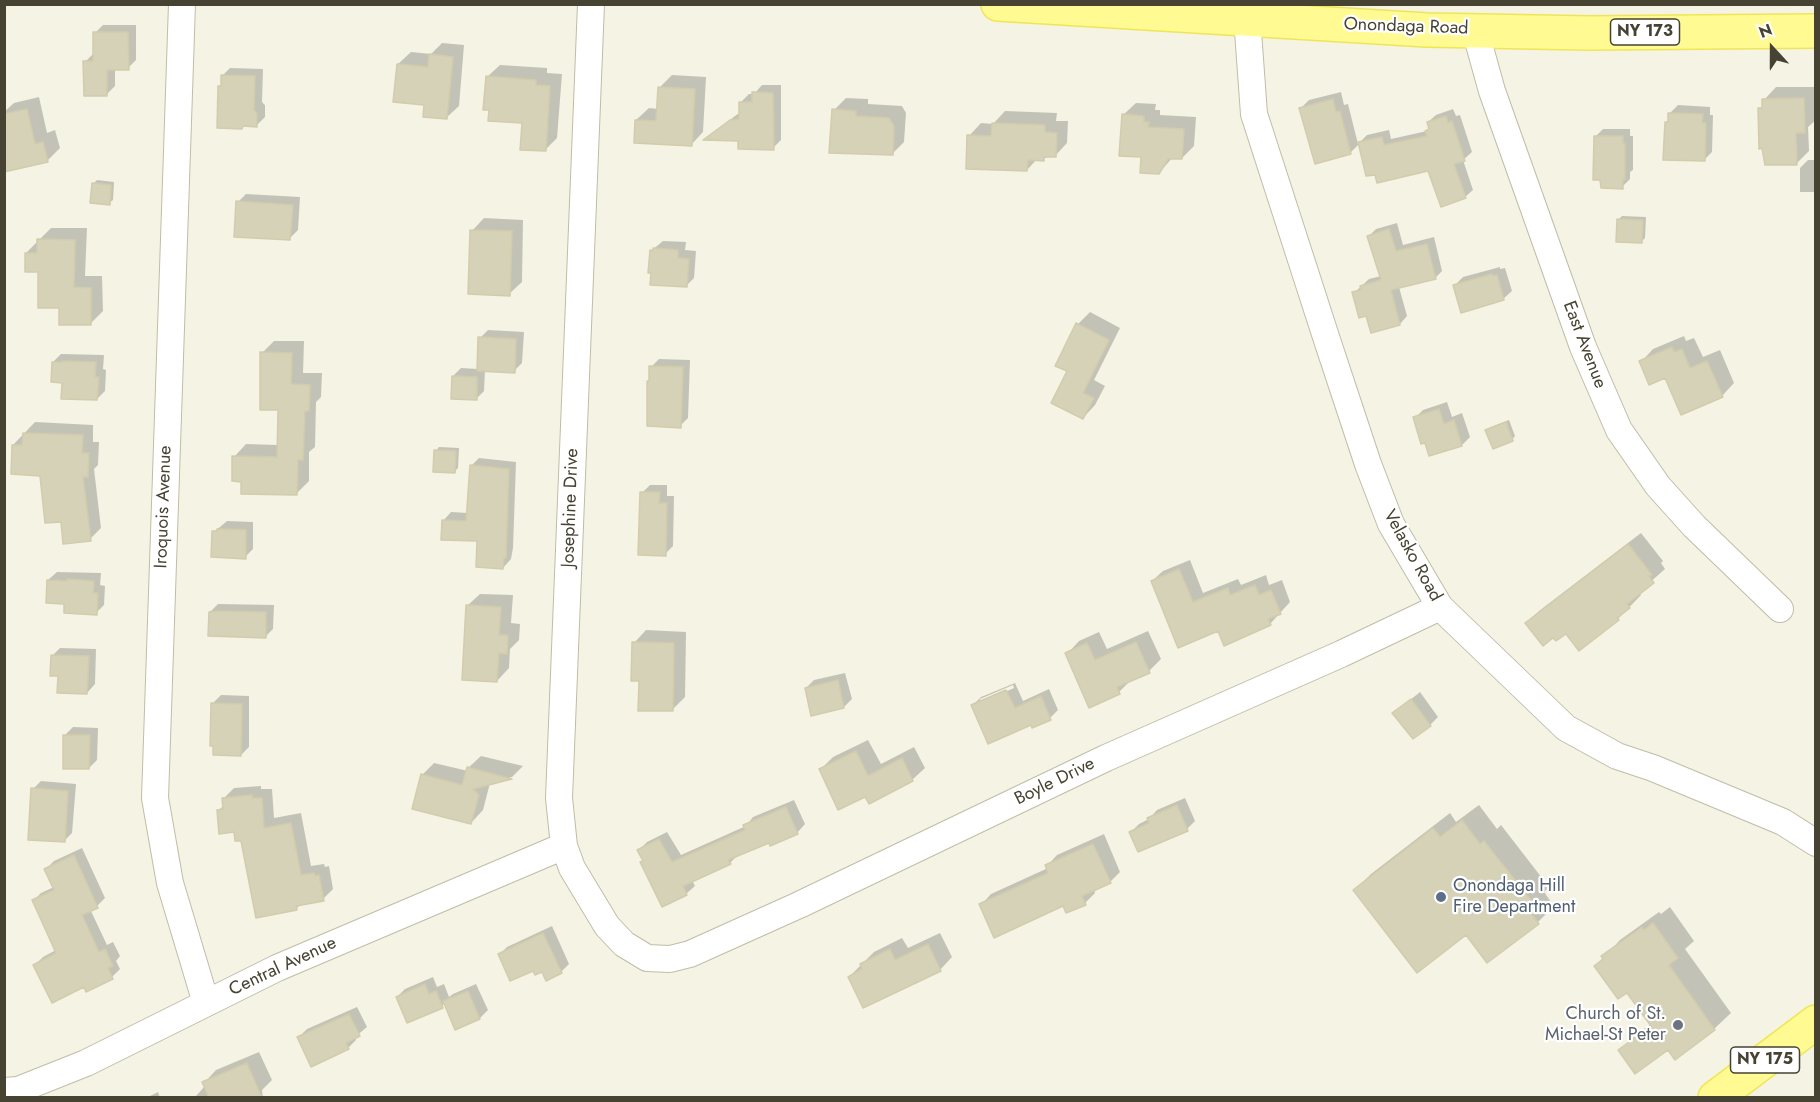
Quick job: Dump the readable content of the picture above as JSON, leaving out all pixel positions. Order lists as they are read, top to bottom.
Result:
{
  "streets": {
    "main road": ["Onondaga Road", "NY 173", "NY 175"],
    "street": [
      "East Avenue",
      "Iroquois Avenue",
      "Josephine Drive",
      "Velasko Road",
      "Boyle Drive",
      "Central Avenue"
    ]
  },
  "crossings": [
    ["Onondaga Road", "East Avenue"],
    ["Onondaga Road", "Velasko Road"],
    ["Iroquois Avenue", "Central Avenue"],
    ["Josephine Drive", "Boyle Drive"],
    ["Josephine Drive", "Central Avenue"],
    ["Velasko Road", "Boyle Drive"]
  ],
  "places": ["Onondaga Hill Fire Department", "Church of St. Michael-St Peter"],
  "north": "top"
}
